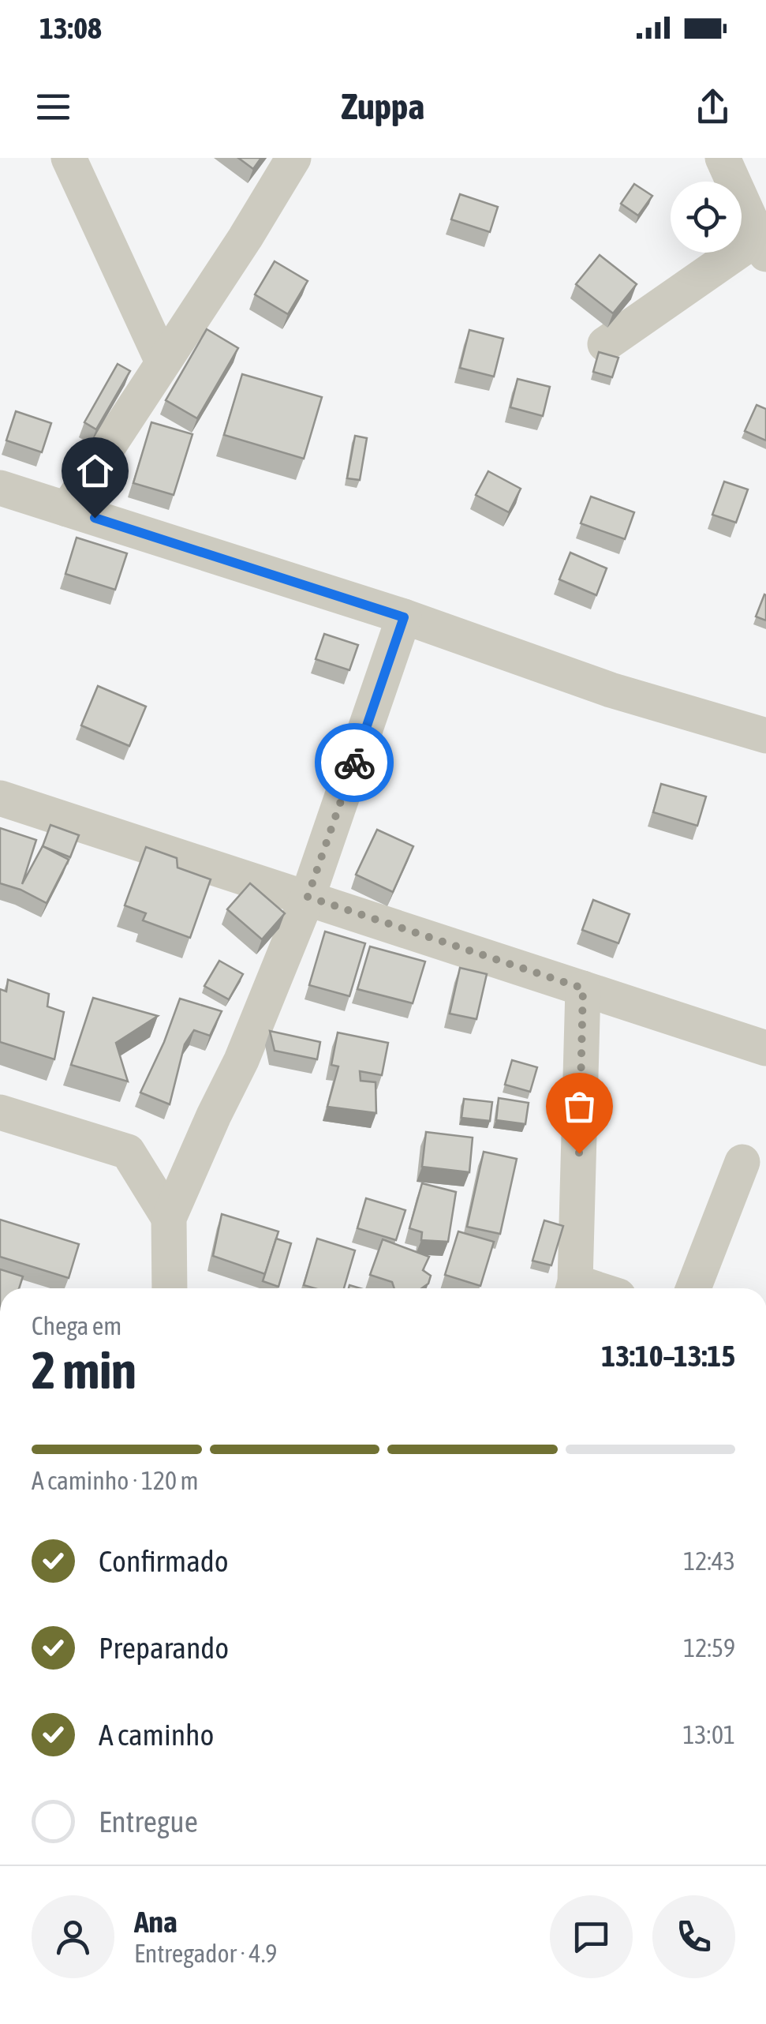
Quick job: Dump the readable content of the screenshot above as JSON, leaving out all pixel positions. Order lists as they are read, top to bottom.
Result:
{
  "page": {
    "status": "13:08",
    "header": "Zuppa",
    "heading": ["2 min", "Chega em", "13:10–13:15"],
    "panel": ["Ana", "Entregador · 4.9"],
    "bar": "A caminho · 120 m",
    "list": [
      ["Confirmado", "12:43"],
      ["Preparando", "12:59"],
      ["A caminho", "13:01"],
      "Entregue"
    ]
  }
}
